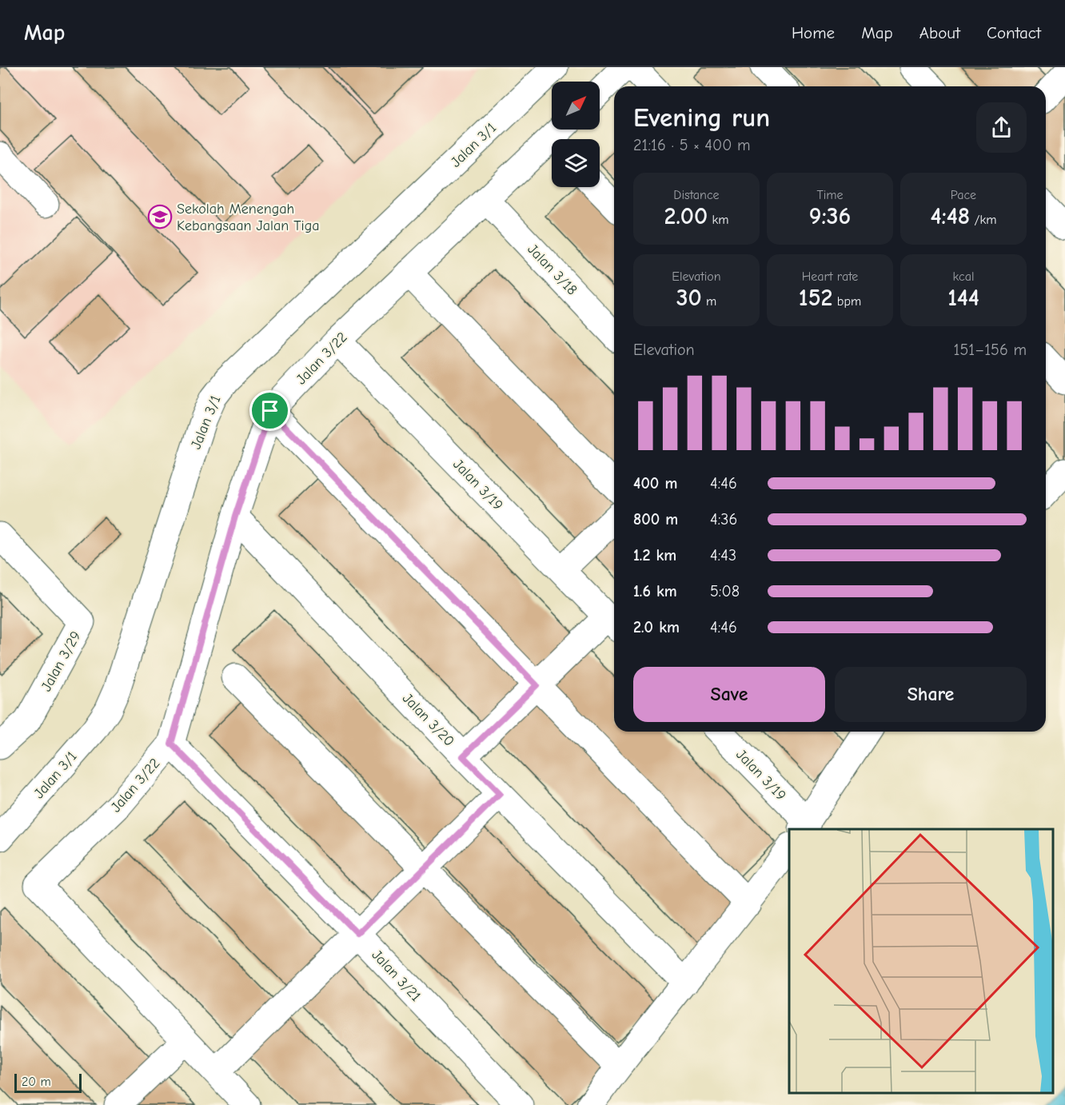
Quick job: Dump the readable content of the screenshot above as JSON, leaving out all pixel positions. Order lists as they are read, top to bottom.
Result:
{
  "streets": {
    "street": [
      "Jalan 3/1",
      "Jalan 3/18",
      "Jalan 3/22",
      "Jalan 3/19",
      "Jalan 3/29",
      "Jalan 3/20",
      "Jalan 3/21"
    ]
  },
  "crossings": [
    ["Jalan 3/18", "Jalan 3/22"],
    ["Jalan 3/22", "Jalan 3/19"],
    ["Jalan 3/22", "Jalan 3/20"],
    ["Jalan 3/22", "Jalan 3/21"]
  ],
  "places": {
    "school or university": ["Sekolah Menengah Kebangsaan Jalan Tiga"]
  },
  "scale_bar": "20 m",
  "north": "top right",
  "page": {
    "header": "Map",
    "nav": [
      "Home",
      "Map",
      "About",
      "Contact"
    ],
    "heading": ["Evening run", "21:16 · 5 × 400 m"],
    "stats": [
      ["Distance", "2.00 km"],
      ["Time", "9:36"],
      ["Pace", "4:48 /km"],
      ["Elevation", "30 m"],
      ["Heart rate", "152 bpm"],
      ["kcal", "144"]
    ],
    "chart": ["Elevation", "151–156 m"],
    "list": [
      {
        "name": "400 m",
        "note": "4:46"
      },
      {
        "name": "800 m",
        "note": "4:36"
      },
      {
        "name": "1.2 km",
        "note": "4:43"
      },
      {
        "name": "1.6 km",
        "note": "5:08"
      },
      {
        "name": "2.0 km",
        "note": "4:46"
      }
    ],
    "buttons": ["Save", "Share"],
    "scale": "20 m"
  }
}
